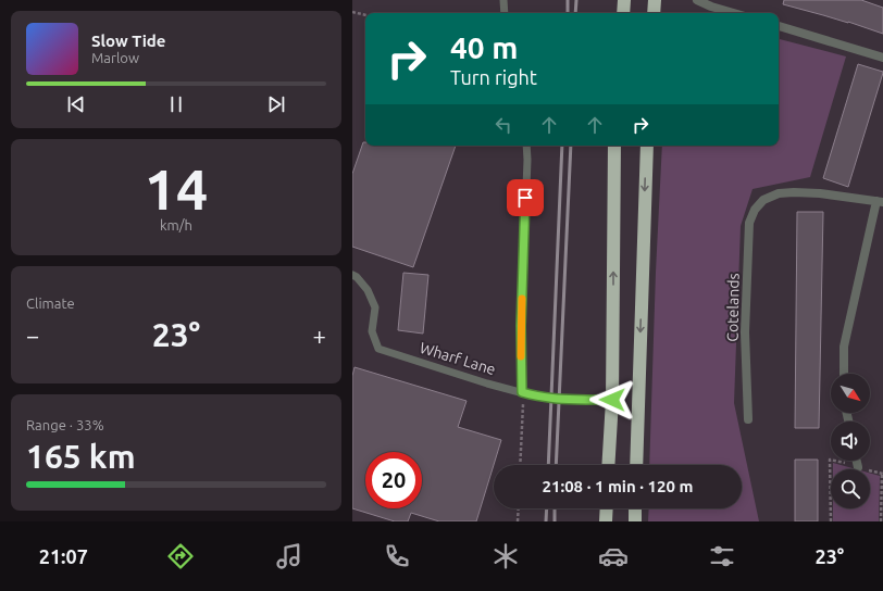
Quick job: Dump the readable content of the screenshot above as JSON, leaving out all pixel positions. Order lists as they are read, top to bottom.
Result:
{
  "streets": {
    "street": ["Cotelands"],
    "lane": ["Wharf Lane"]
  },
  "north": "bottom right",
  "page": {
    "turn": ["40 m", "Turn right"],
    "song": ["Slow Tide", "Marlow"],
    "tile": [
      ["14", "km/h"],
      "Climate",
      ["Range · 33%", "165 km"]
    ],
    "heat": ["−", "23°", "+"],
    "limit": "20",
    "trip": "21:08 · 1 min · 120 m",
    "tabs": ["21:07", "23°"]
  }
}
